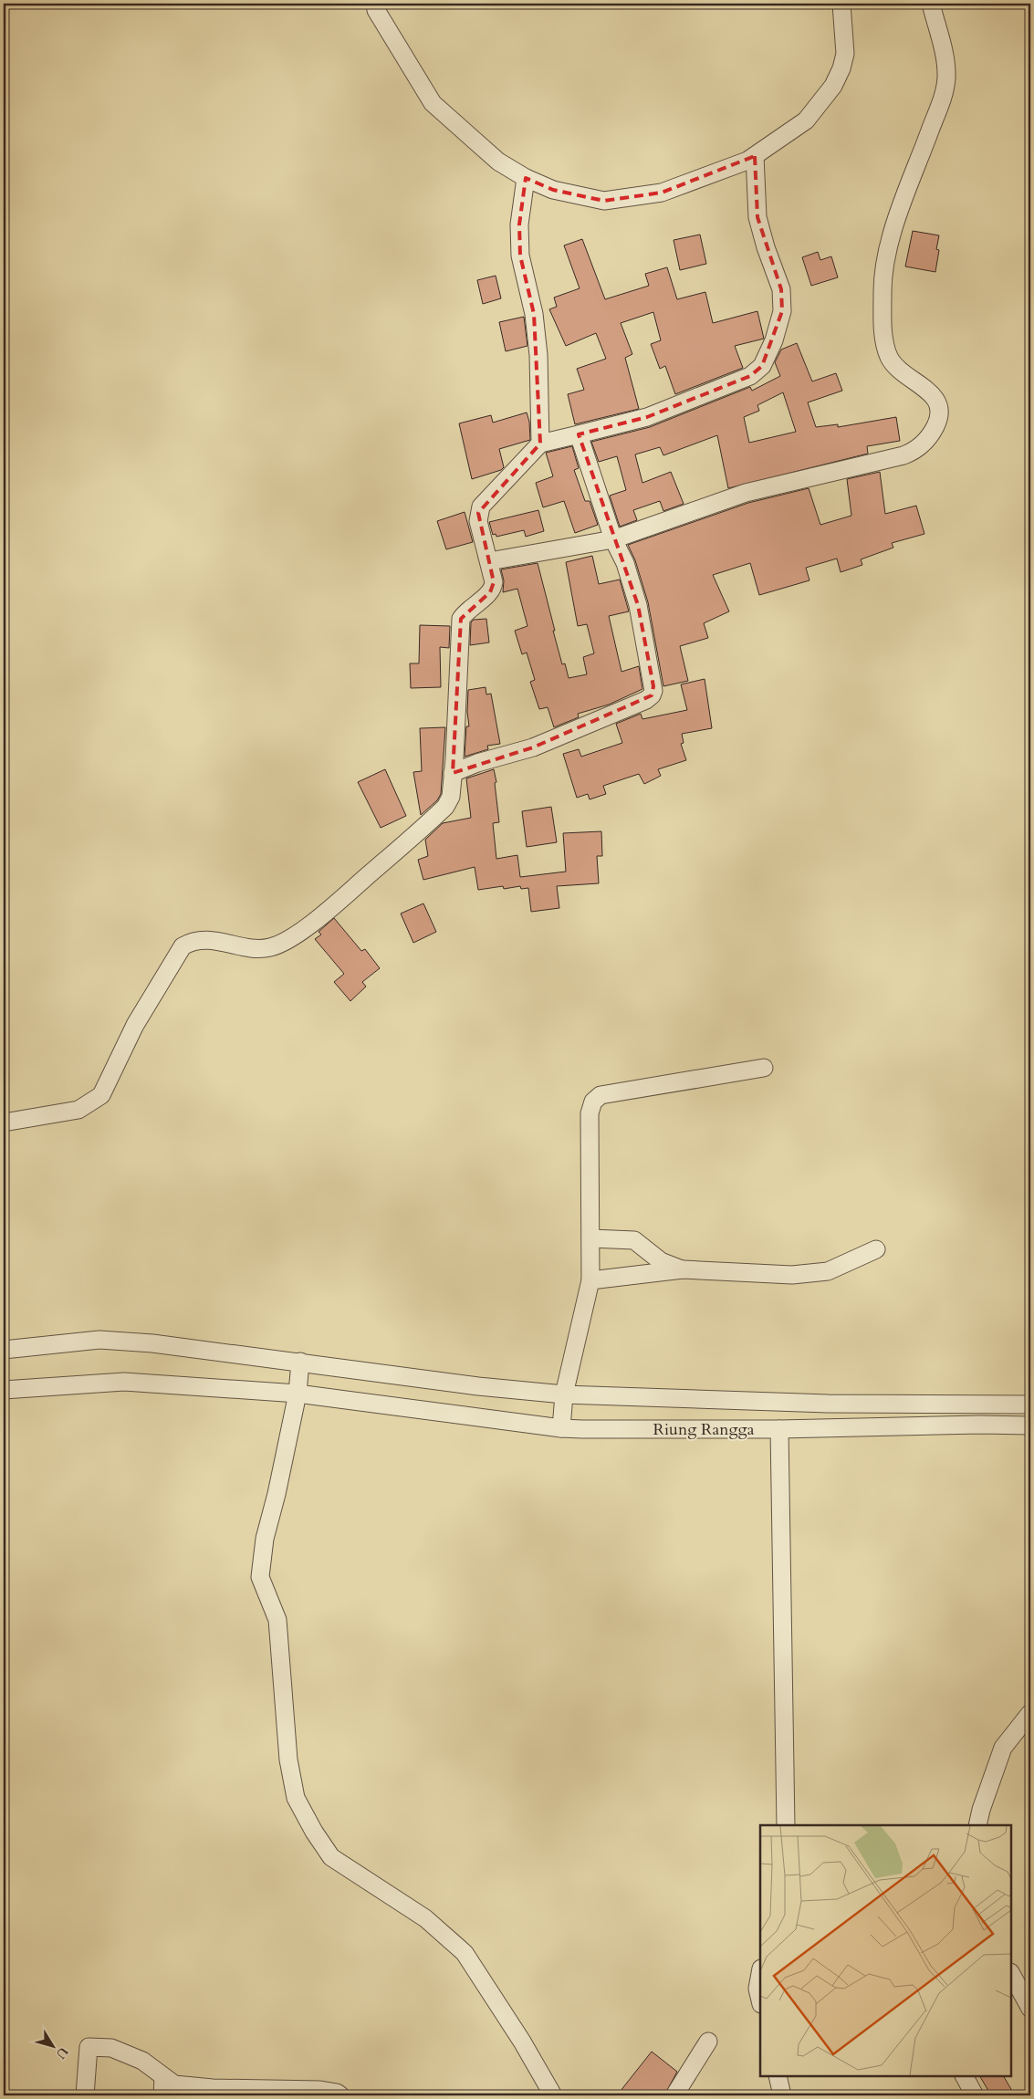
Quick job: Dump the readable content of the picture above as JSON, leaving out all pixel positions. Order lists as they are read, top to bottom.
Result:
{
  "streets": {
    "street": ["Riung Rangga"]
  },
  "north": "bottom right"
}
